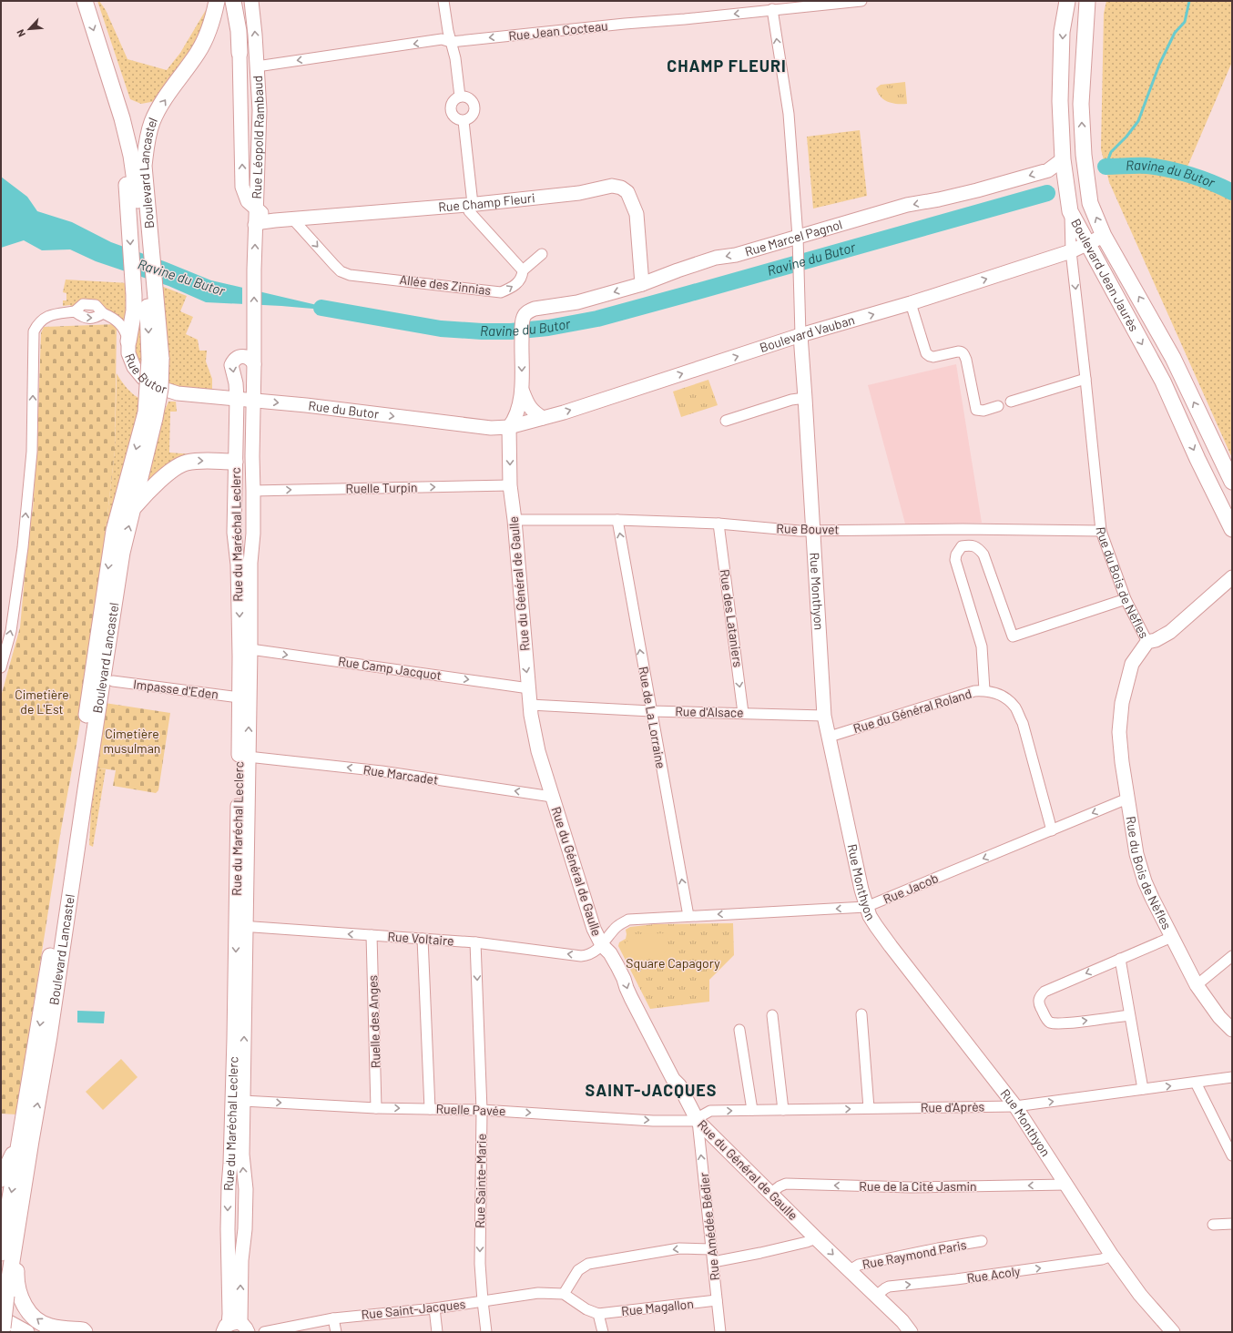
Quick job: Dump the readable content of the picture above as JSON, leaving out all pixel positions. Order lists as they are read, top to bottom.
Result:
{
  "streets": {
    "main road": [
      "Rue Léopold Rambaud",
      "Boulevard Lancastel",
      "Rue Champ Fleuri",
      "Rue Marcel Pagnol",
      "Boulevard Jean Jaurès",
      "Boulevard Vauban",
      "Rue Butor",
      "Rue du Butor",
      "Rue du Maréchal Leclerc",
      "Rue du Bois de Nèfles",
      "Rue du Général de Gaulle",
      "Rue Monthyon"
    ],
    "street": [
      "Rue Jean Cocteau",
      "Allée des Zinnias",
      "Ruelle Turpin",
      "Rue Bouvet",
      "Rue des Lataniers",
      "Rue Camp Jacquot",
      "Impasse d'Eden",
      "Rue du Général Roland",
      "Rue d'Alsace",
      "Rue de La Lorraine",
      "Rue Marcadet",
      "Rue Jacob",
      "Rue Voltaire",
      "Ruelle des Anges",
      "Rue d'Après",
      "Ruelle Pavée",
      "Rue Sainte-Marie",
      "Rue de la Cité Jasmin",
      "Rue Amédée Bédier",
      "Rue Raymond Paris",
      "Rue Acoly",
      "Rue Magallon",
      "Rue Saint-Jacques"
    ]
  },
  "crossings": [
    ["Rue Jean Cocteau", "Rue Léopold Rambaud"],
    ["Rue Léopold Rambaud", "Rue Champ Fleuri"],
    ["Rue Léopold Rambaud", "Rue du Maréchal Leclerc"],
    ["Rue Champ Fleuri", "Rue Marcel Pagnol"],
    ["Rue Champ Fleuri", "Allée des Zinnias"],
    ["Rue Marcel Pagnol", "Boulevard Jean Jaurès"],
    ["Rue Marcel Pagnol", "Rue du Général de Gaulle"],
    ["Boulevard Jean Jaurès", "Boulevard Vauban"],
    ["Boulevard Jean Jaurès", "Rue du Bois de Nèfles"],
    ["Boulevard Vauban", "Rue du Butor"],
    ["Boulevard Vauban", "Rue du Bois de Nèfles"],
    ["Boulevard Vauban", "Rue du Général de Gaulle"],
    ["Boulevard Vauban", "Rue Monthyon"],
    ["Rue Butor", "Rue du Butor"],
    ["Rue du Butor", "Rue du Maréchal Leclerc"],
    ["Rue du Butor", "Rue du Général de Gaulle"],
    ["Ruelle Turpin", "Rue du Maréchal Leclerc"],
    ["Ruelle Turpin", "Rue du Général de Gaulle"],
    ["Rue Bouvet", "Rue du Bois de Nèfles"],
    ["Rue Bouvet", "Rue du Général de Gaulle"],
    ["Rue Bouvet", "Rue Monthyon"],
    ["Rue Bouvet", "Rue des Lataniers"],
    ["Rue Bouvet", "Rue de La Lorraine"],
    ["Rue du Maréchal Leclerc", "Rue Camp Jacquot"],
    ["Rue du Maréchal Leclerc", "Impasse d'Eden"],
    ["Rue du Maréchal Leclerc", "Rue Marcadet"],
    ["Rue du Maréchal Leclerc", "Rue Voltaire"],
    ["Rue du Maréchal Leclerc", "Ruelle Pavée"],
    ["Rue du Bois de Nèfles", "Rue Jacob"],
    ["Rue du Général de Gaulle", "Rue Camp Jacquot"],
    ["Rue du Général de Gaulle", "Rue d'Alsace"],
    ["Rue du Général de Gaulle", "Rue Marcadet"],
    ["Rue du Général de Gaulle", "Rue Jacob"],
    ["Rue du Général de Gaulle", "Rue Voltaire"],
    ["Rue du Général de Gaulle", "Rue d'Après"],
    ["Rue du Général de Gaulle", "Ruelle Pavée"],
    ["Rue du Général de Gaulle", "Rue de la Cité Jasmin"],
    ["Rue du Général de Gaulle", "Rue Amédée Bédier"],
    ["Rue du Général de Gaulle", "Rue Raymond Paris"],
    ["Rue du Général de Gaulle", "Rue Acoly"],
    ["Rue Monthyon", "Rue du Général Roland"],
    ["Rue Monthyon", "Rue d'Alsace"],
    ["Rue Monthyon", "Rue Jacob"],
    ["Rue Monthyon", "Rue d'Après"],
    ["Rue Monthyon", "Rue de la Cité Jasmin"],
    ["Rue Monthyon", "Rue Acoly"],
    ["Rue des Lataniers", "Rue d'Alsace"],
    ["Rue du Général Roland", "Rue Jacob"],
    ["Rue d'Alsace", "Rue de La Lorraine"],
    ["Rue de La Lorraine", "Rue Jacob"],
    ["Rue Jacob", "Rue Voltaire"],
    ["Rue Voltaire", "Ruelle des Anges"],
    ["Rue Voltaire", "Rue Sainte-Marie"],
    ["Ruelle des Anges", "Ruelle Pavée"],
    ["Rue d'Après", "Ruelle Pavée"],
    ["Rue d'Après", "Rue Amédée Bédier"],
    ["Ruelle Pavée", "Rue Sainte-Marie"],
    ["Ruelle Pavée", "Rue Amédée Bédier"],
    ["Rue Sainte-Marie", "Rue Saint-Jacques"],
    ["Rue Amédée Bédier", "Rue Magallon"]
  ],
  "one_way": [
    "Rue Jean Cocteau",
    "Rue Marcel Pagnol",
    "Allée des Zinnias",
    "Boulevard Vauban",
    "Rue du Butor",
    "Ruelle Turpin",
    "Rue du Général de Gaulle",
    "Rue des Lataniers",
    "Rue Camp Jacquot",
    "Rue de La Lorraine",
    "Rue Marcadet",
    "Rue Jacob",
    "Rue Voltaire",
    "Rue d'Après",
    "Ruelle Pavée",
    "Rue de la Cité Jasmin",
    "Rue Amédée Bédier",
    "Rue Acoly"
  ],
  "districts": ["CHAMP FLEURI", "SAINT-JACQUES"],
  "water": ["Ravine du Butor"],
  "parks": ["Cimetière de L'Est", "Cimetière musulman", "Square Capagory"],
  "north": "bottom left"
}
